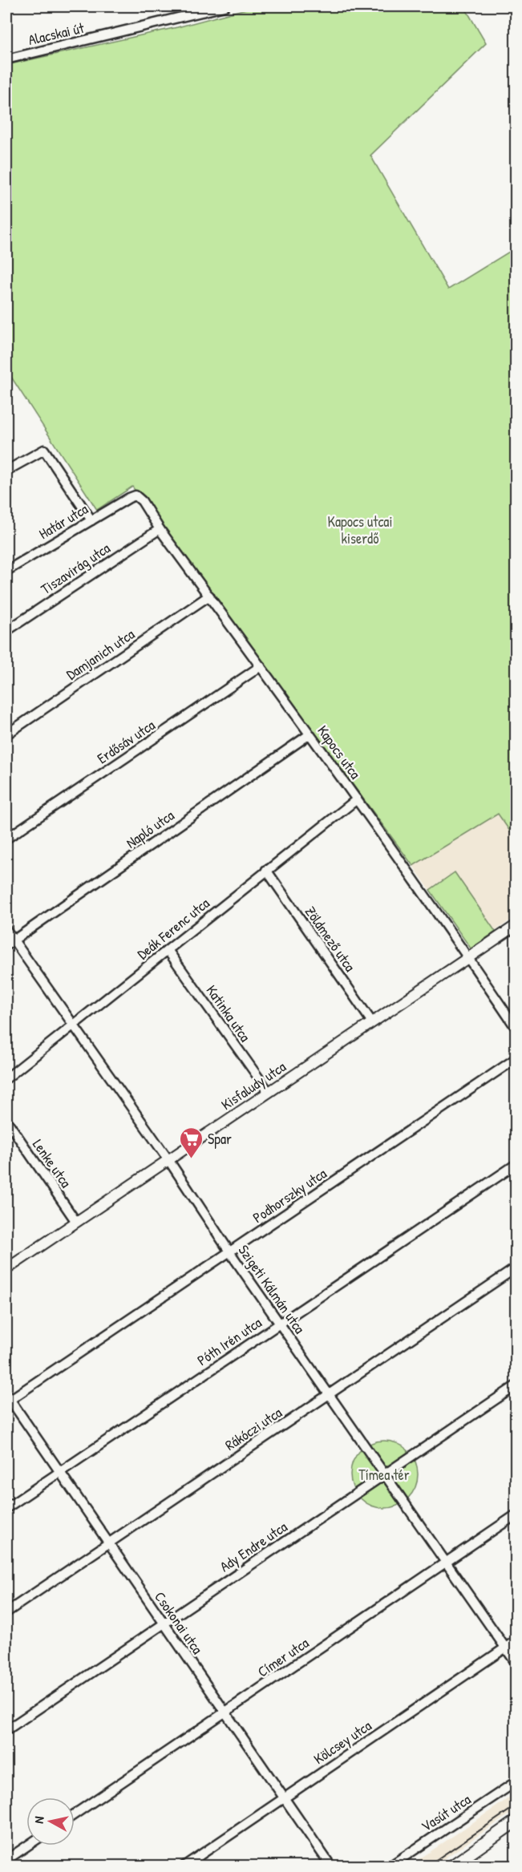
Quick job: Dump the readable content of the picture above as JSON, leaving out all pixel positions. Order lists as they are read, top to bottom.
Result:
{
  "streets": {
    "street": [
      "Alacskai út",
      "Határ utca",
      "Tiszavirág utca",
      "Damjanich utca",
      "Erdősáv utca",
      "Kapocs utca",
      "Napló utca",
      "Deák Ferenc utca",
      "Zöldmező utca",
      "Katinka utca",
      "Kisfaludy utca",
      "Lenke utca",
      "Podhorszky utca",
      "Szigeti Kálmán utca",
      "Póth Irén utca",
      "Rákóczi utca",
      "Ady Endre utca",
      "Csokonai utca",
      "Címer utca",
      "Kölcsey utca",
      "Vasút utca"
    ]
  },
  "crossings": [
    ["Határ utca", "Kapocs utca"],
    ["Tiszavirág utca", "Kapocs utca"],
    ["Damjanich utca", "Kapocs utca"],
    ["Erdősáv utca", "Kapocs utca"],
    ["Kapocs utca", "Napló utca"],
    ["Kapocs utca", "Deák Ferenc utca"],
    ["Kapocs utca", "Kisfaludy utca"],
    ["Napló utca", "Szigeti Kálmán utca"],
    ["Deák Ferenc utca", "Zöldmező utca"],
    ["Deák Ferenc utca", "Katinka utca"],
    ["Deák Ferenc utca", "Szigeti Kálmán utca"],
    ["Zöldmező utca", "Kisfaludy utca"],
    ["Katinka utca", "Kisfaludy utca"],
    ["Kisfaludy utca", "Lenke utca"],
    ["Kisfaludy utca", "Szigeti Kálmán utca"],
    ["Podhorszky utca", "Szigeti Kálmán utca"],
    ["Podhorszky utca", "Csokonai utca"],
    ["Szigeti Kálmán utca", "Póth Irén utca"],
    ["Szigeti Kálmán utca", "Rákóczi utca"],
    ["Szigeti Kálmán utca", "Ady Endre utca"],
    ["Szigeti Kálmán utca", "Címer utca"],
    ["Szigeti Kálmán utca", "Kölcsey utca"],
    ["Póth Irén utca", "Csokonai utca"],
    ["Rákóczi utca", "Csokonai utca"],
    ["Ady Endre utca", "Csokonai utca"],
    ["Csokonai utca", "Címer utca"],
    ["Csokonai utca", "Kölcsey utca"]
  ],
  "parks": ["Kapocs utcai kiserdő", "Tímea tér"],
  "places": {
    "supermarket": ["Spar"]
  },
  "north": "left"
}
